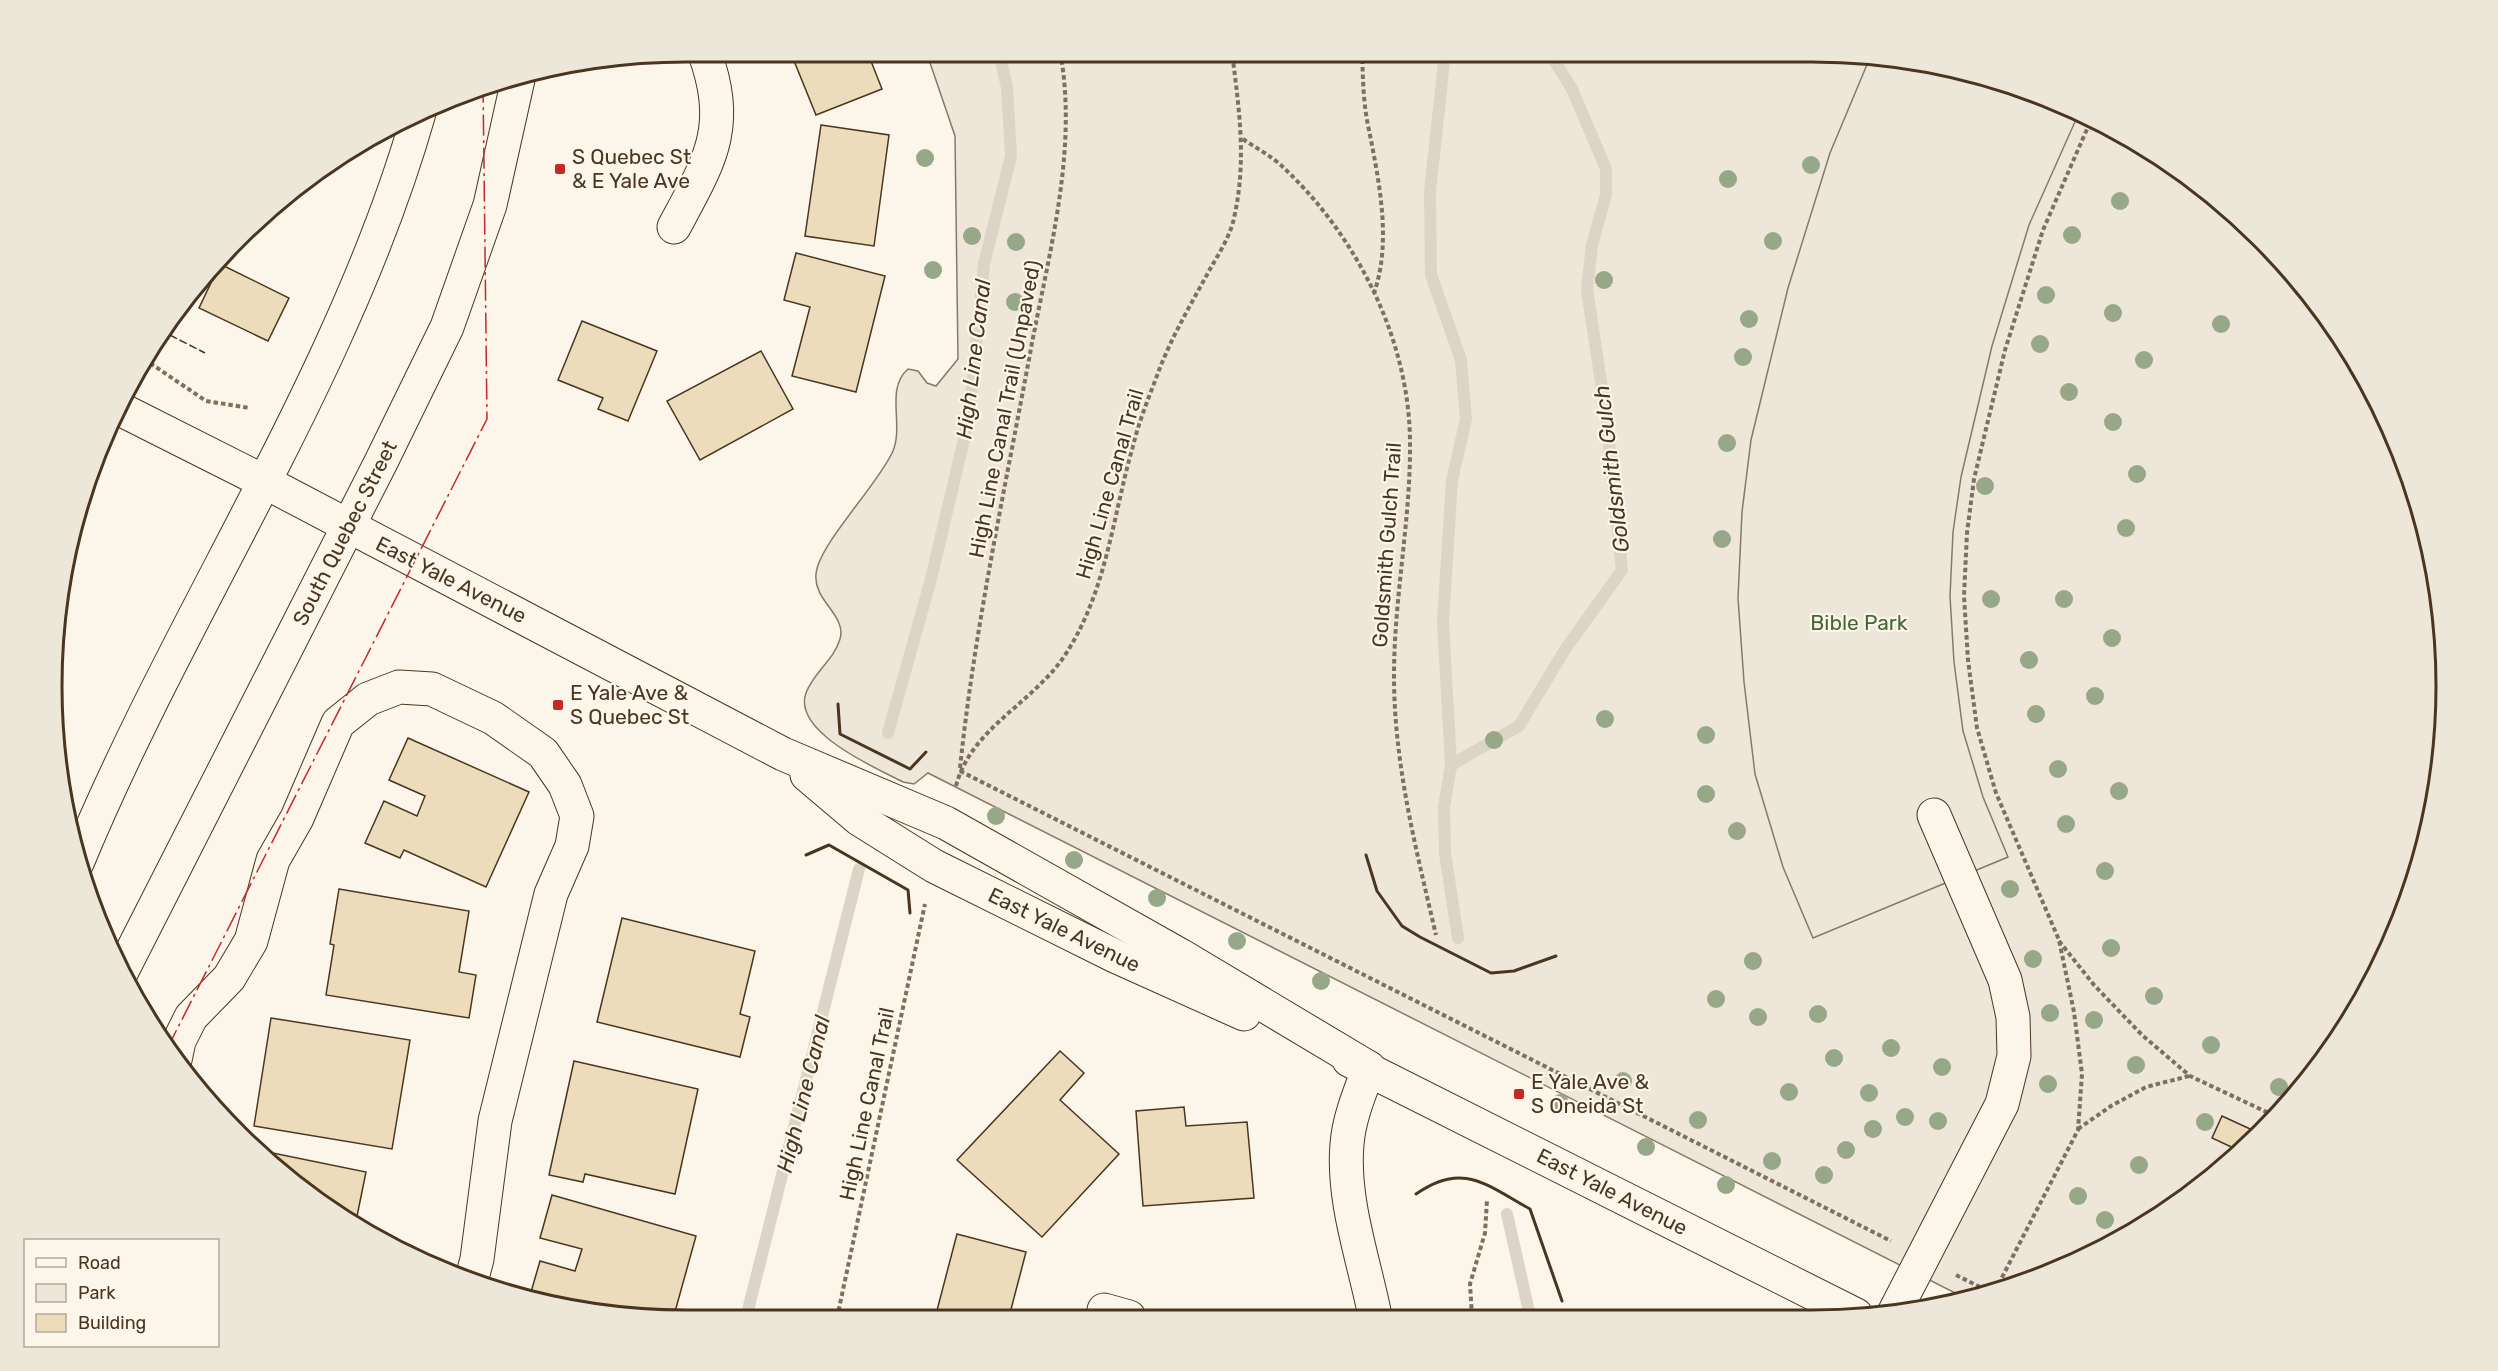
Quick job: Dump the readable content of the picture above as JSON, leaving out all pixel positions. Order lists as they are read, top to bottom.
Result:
{
  "streets": {
    "main road": ["South Quebec Street", "East Yale Avenue"],
    "path": ["High Line Canal Trail (Unpaved)", "High Line Canal Trail", "Goldsmith Gulch Trail"]
  },
  "crossings": [
    ["High Line Canal Trail (Unpaved)", "High Line Canal Trail"],
    ["High Line Canal Trail", "Goldsmith Gulch Trail"],
    ["South Quebec Street", "East Yale Avenue"]
  ],
  "water": ["High Line Canal", "Goldsmith Gulch"],
  "parks": ["Bible Park"],
  "places": {
    "transit": ["S Quebec St & E Yale Ave", "E Yale Ave & S Quebec St", "E Yale Ave & S Oneida St"]
  },
  "legend": ["Road", "Park", "Building"]
}
